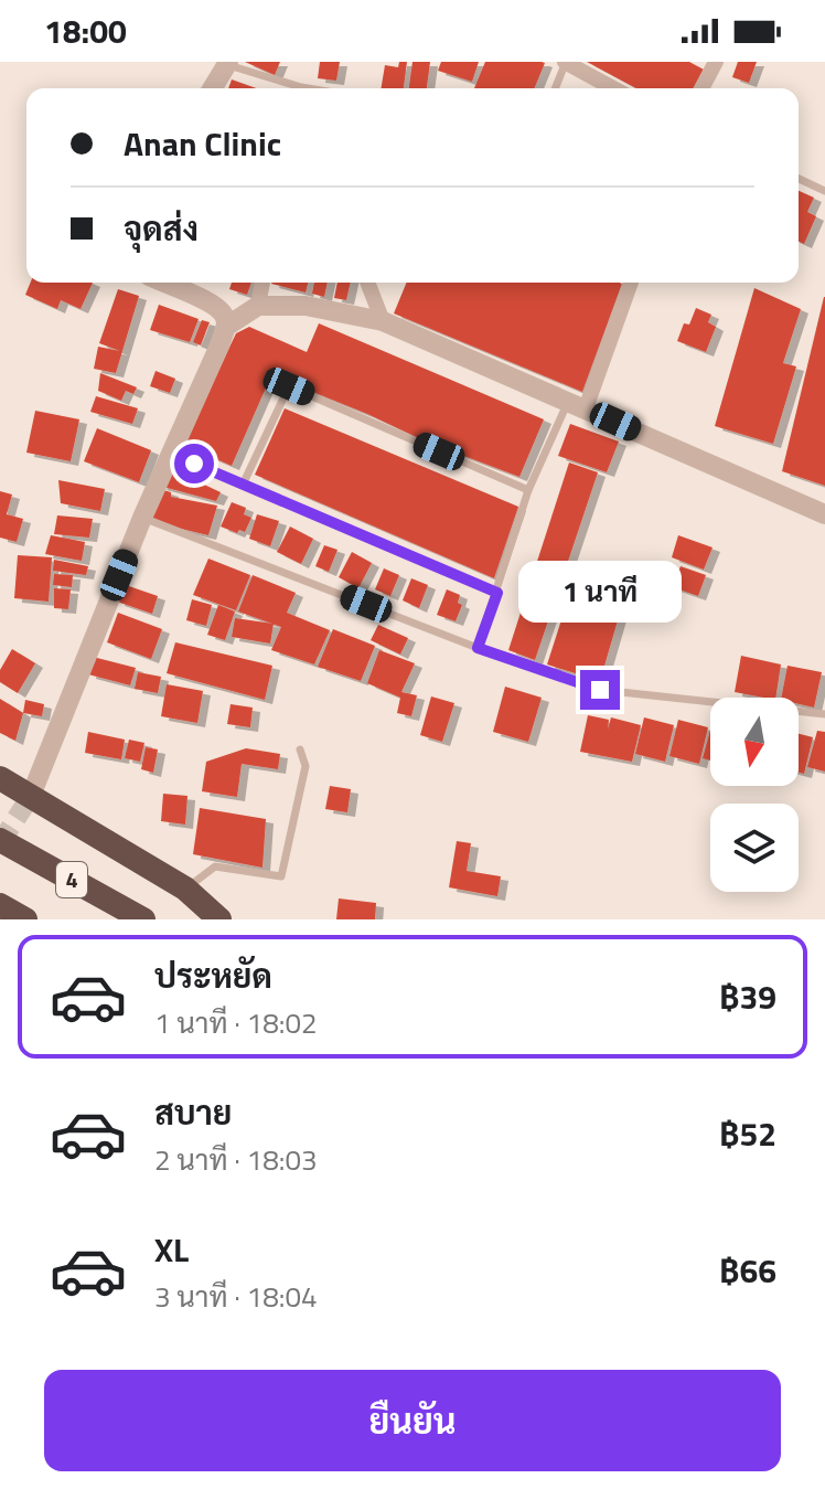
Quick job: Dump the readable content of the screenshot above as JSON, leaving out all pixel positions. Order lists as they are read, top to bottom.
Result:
{
  "streets": {
    "highway": ["4"]
  },
  "north": "bottom",
  "page": {
    "status": "18:00",
    "banner": ["Anan Clinic", "จุดส่ง"],
    "bubble": "1 นาที",
    "list": [
      {
        "name": "ประหยัด",
        "note": "1 นาที · 18:02",
        "value": "฿39"
      },
      {
        "name": "สบาย",
        "note": "2 นาที · 18:03",
        "value": "฿52"
      },
      {
        "name": "XL",
        "note": "3 นาที · 18:04",
        "value": "฿66"
      }
    ],
    "buttons": "ยืนยัน"
  }
}
